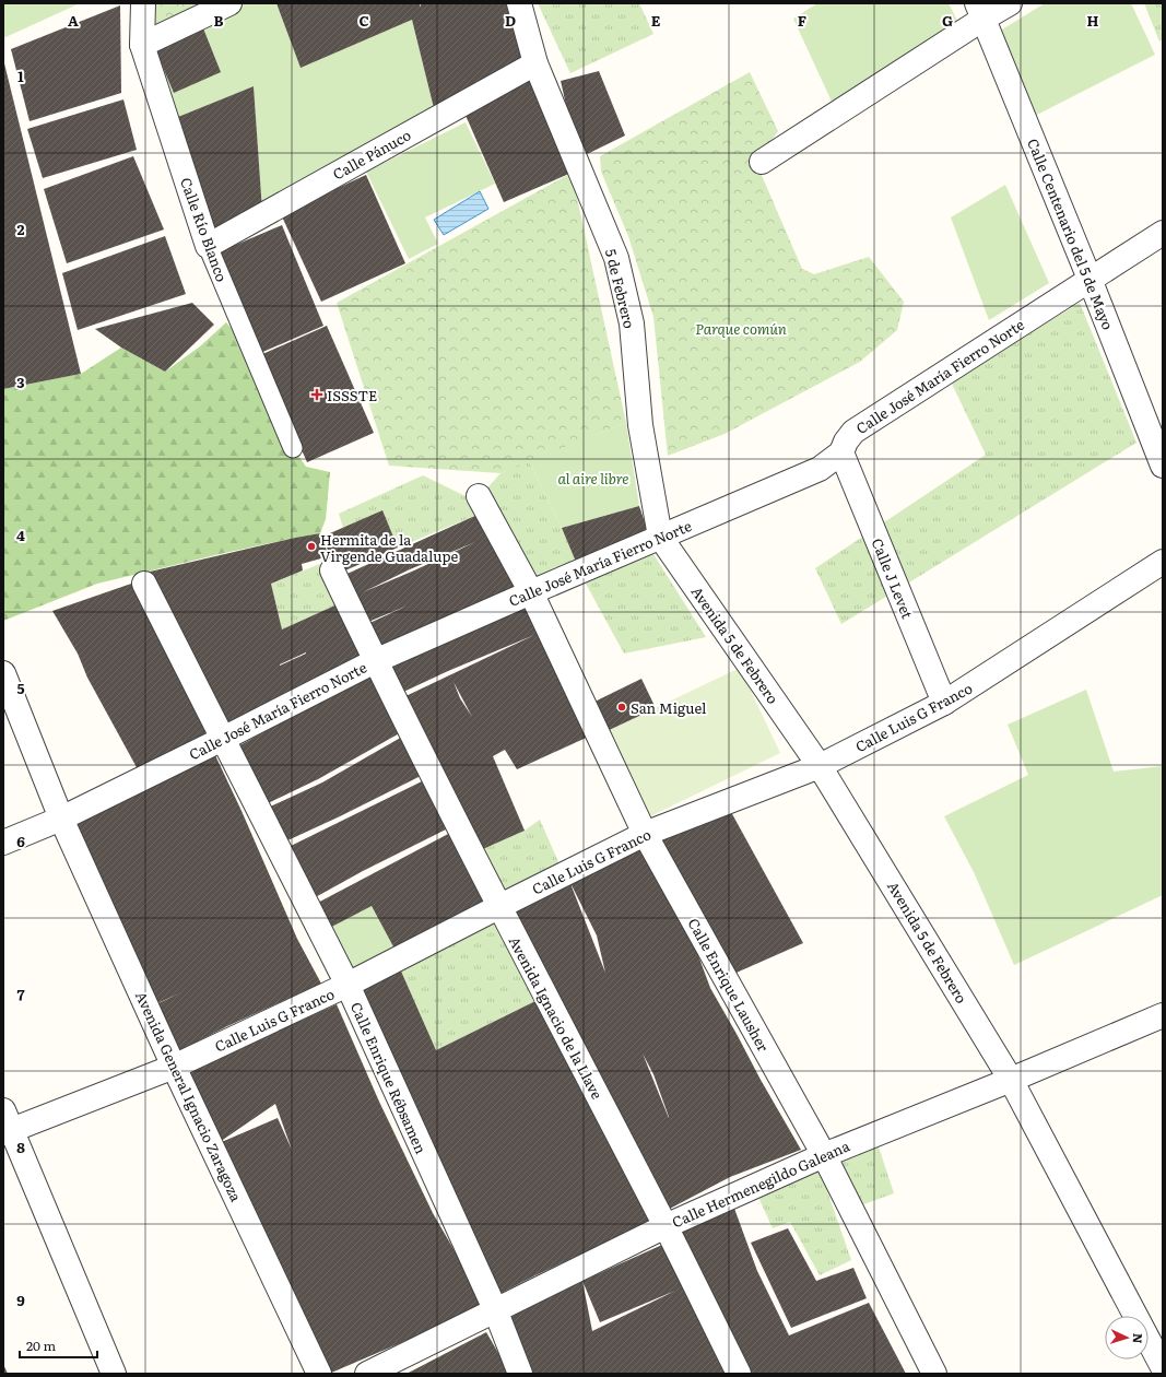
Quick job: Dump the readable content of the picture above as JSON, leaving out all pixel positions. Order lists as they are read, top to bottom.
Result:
{
  "streets": {
    "street": [
      "Calle Pánuco",
      "Calle Río Blanco",
      "Calle Centenario del 5 de Mayo",
      "5 de Febrero",
      "Calle José María Fierro Norte",
      "Calle J Levet",
      "Avenida 5 de Febrero",
      "Calle Luis G Franco",
      "Calle Enrique Lausher",
      "Avenida Ignacio de la Llave",
      "Calle Enrique Rébsamen",
      "Avenida General Ignacio Zaragoza",
      "Calle Hermenegildo Galeana"
    ]
  },
  "crossings": [
    ["Calle Pánuco", "Calle Río Blanco"],
    ["Calle Pánuco", "5 de Febrero"],
    ["Calle Centenario del 5 de Mayo", "Calle José María Fierro Norte"],
    ["5 de Febrero", "Calle José María Fierro Norte"],
    ["5 de Febrero", "Avenida 5 de Febrero"],
    ["Calle José María Fierro Norte", "Calle J Levet"],
    ["Calle José María Fierro Norte", "Avenida 5 de Febrero"],
    ["Calle José María Fierro Norte", "Calle Enrique Lausher"],
    ["Calle José María Fierro Norte", "Avenida Ignacio de la Llave"],
    ["Calle José María Fierro Norte", "Calle Enrique Rébsamen"],
    ["Calle José María Fierro Norte", "Avenida General Ignacio Zaragoza"],
    ["Calle J Levet", "Calle Luis G Franco"],
    ["Avenida 5 de Febrero", "Calle Luis G Franco"],
    ["Avenida 5 de Febrero", "Calle Hermenegildo Galeana"],
    ["Calle Luis G Franco", "Calle Enrique Lausher"],
    ["Calle Luis G Franco", "Avenida Ignacio de la Llave"],
    ["Calle Luis G Franco", "Calle Enrique Rébsamen"],
    ["Calle Luis G Franco", "Avenida General Ignacio Zaragoza"],
    ["Calle Enrique Lausher", "Calle Hermenegildo Galeana"],
    ["Avenida Ignacio de la Llave", "Calle Hermenegildo Galeana"],
    ["Calle Enrique Rébsamen", "Calle Hermenegildo Galeana"]
  ],
  "parks": ["Parque común", "al aire libre"],
  "places": {
    "health": ["ISSSTE"],
    "other": ["Hermita de la Virgende Guadalupe", "San Miguel"]
  },
  "scale_bar": "20 m",
  "north": "right",
  "grid": {
    "columns": [
      "A",
      "B",
      "C",
      "D",
      "E",
      "F",
      "G",
      "H"
    ],
    "rows": [
      "1",
      "2",
      "3",
      "4",
      "5",
      "6",
      "7",
      "8",
      "9"
    ]
  }
}
